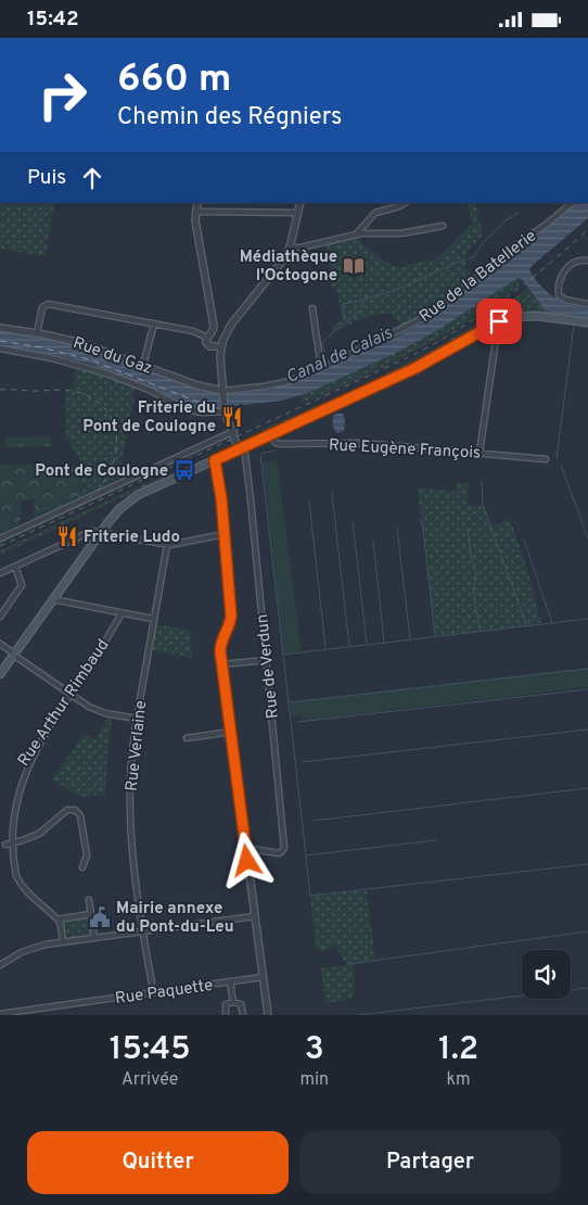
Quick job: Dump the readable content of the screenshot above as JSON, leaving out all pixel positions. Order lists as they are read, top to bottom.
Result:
{
  "streets": {
    "street": [
      "Rue de la Batellerie",
      "Rue du Gaz",
      "Rue Eugène François",
      "Rue de Verdun",
      "Rue Arthur Rimbaud",
      "Rue Verlaine",
      "Rue Paquette"
    ]
  },
  "crossings": [
    ["Rue de la Batellerie", "Rue du Gaz"]
  ],
  "water": ["Canal de Calais"],
  "places": {
    "library": ["Médiathèque l'Octogone"],
    "restaurant": ["Friterie du Pont de Coulogne", "Friterie Ludo"],
    "bus stop": ["Pont de Coulogne"],
    "public building": ["Mairie annexe du Pont-du-Leu"]
  },
  "page": {
    "status": "15:42",
    "turn": ["660 m", "Chemin des Régniers"],
    "then": "Puis",
    "eta": [
      "15:45",
      "Arrivée",
      "3",
      "min",
      "1.2",
      "km"
    ],
    "buttons": ["Quitter", "Partager"]
  }
}
